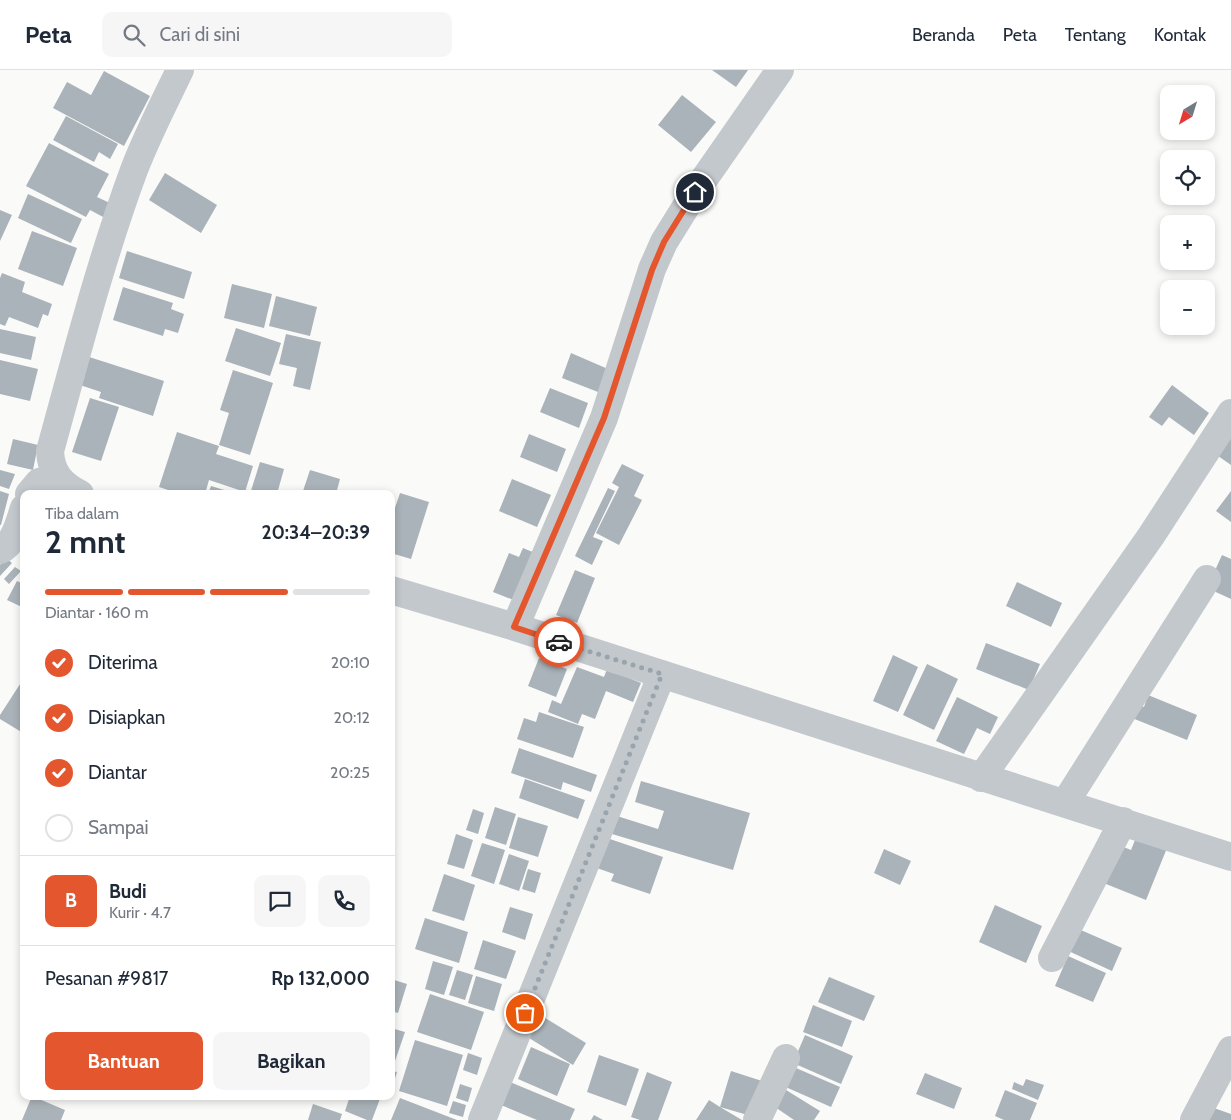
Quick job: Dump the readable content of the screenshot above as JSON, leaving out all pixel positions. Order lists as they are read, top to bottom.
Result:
{
  "north": "bottom left",
  "page": {
    "header": "Peta",
    "search": "Cari di sini",
    "nav": [
      "Beranda",
      "Peta",
      "Tentang",
      "Kontak"
    ],
    "map_buttons": ["+", "−"],
    "heading": ["2 mnt", "Tiba dalam", "20:34–20:39"],
    "panel": [
      "Budi",
      "Kurir · 4.7",
      "Pesanan #9817",
      "Rp 132,000"
    ],
    "bar": "Diantar · 160 m",
    "list": [
      ["Diterima", "20:10"],
      ["Disiapkan", "20:12"],
      ["Diantar", "20:25"],
      "Sampai"
    ],
    "round": "B",
    "buttons": ["Bantuan", "Bagikan"]
  }
}
